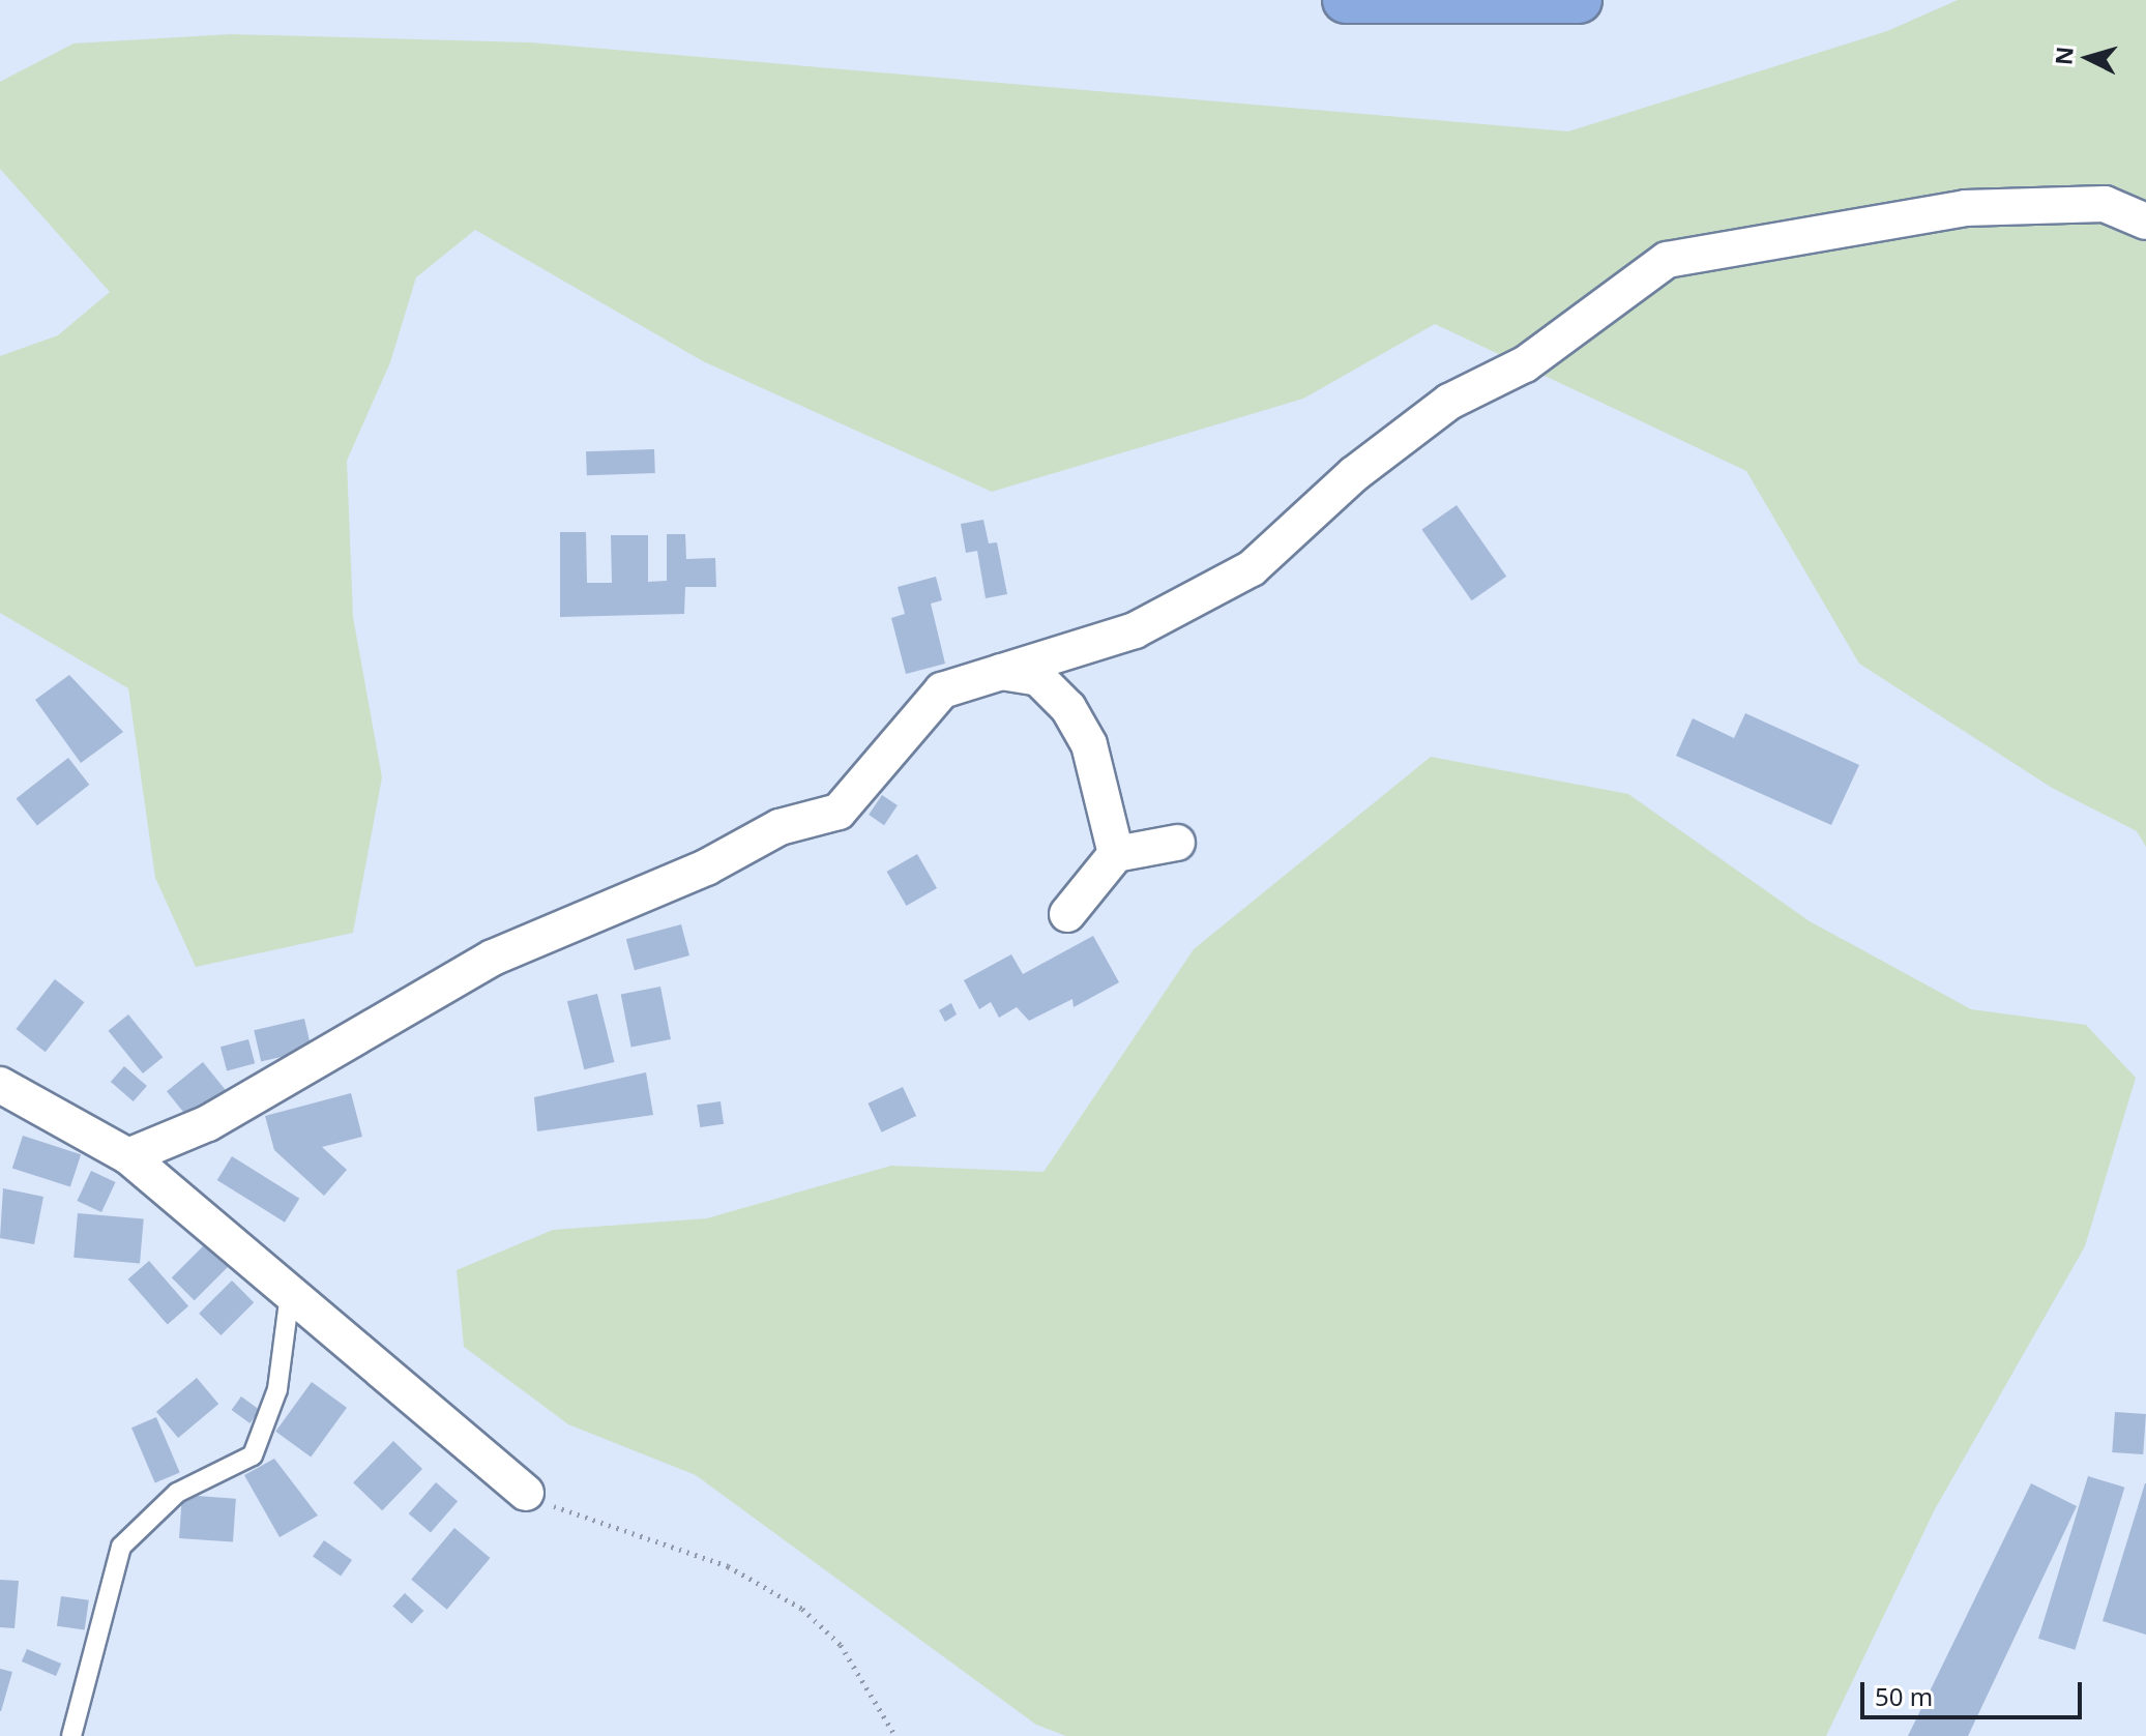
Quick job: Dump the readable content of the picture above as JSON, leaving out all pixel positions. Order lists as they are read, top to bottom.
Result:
{
  "scale_bar": "50 m",
  "north": "left"
}
